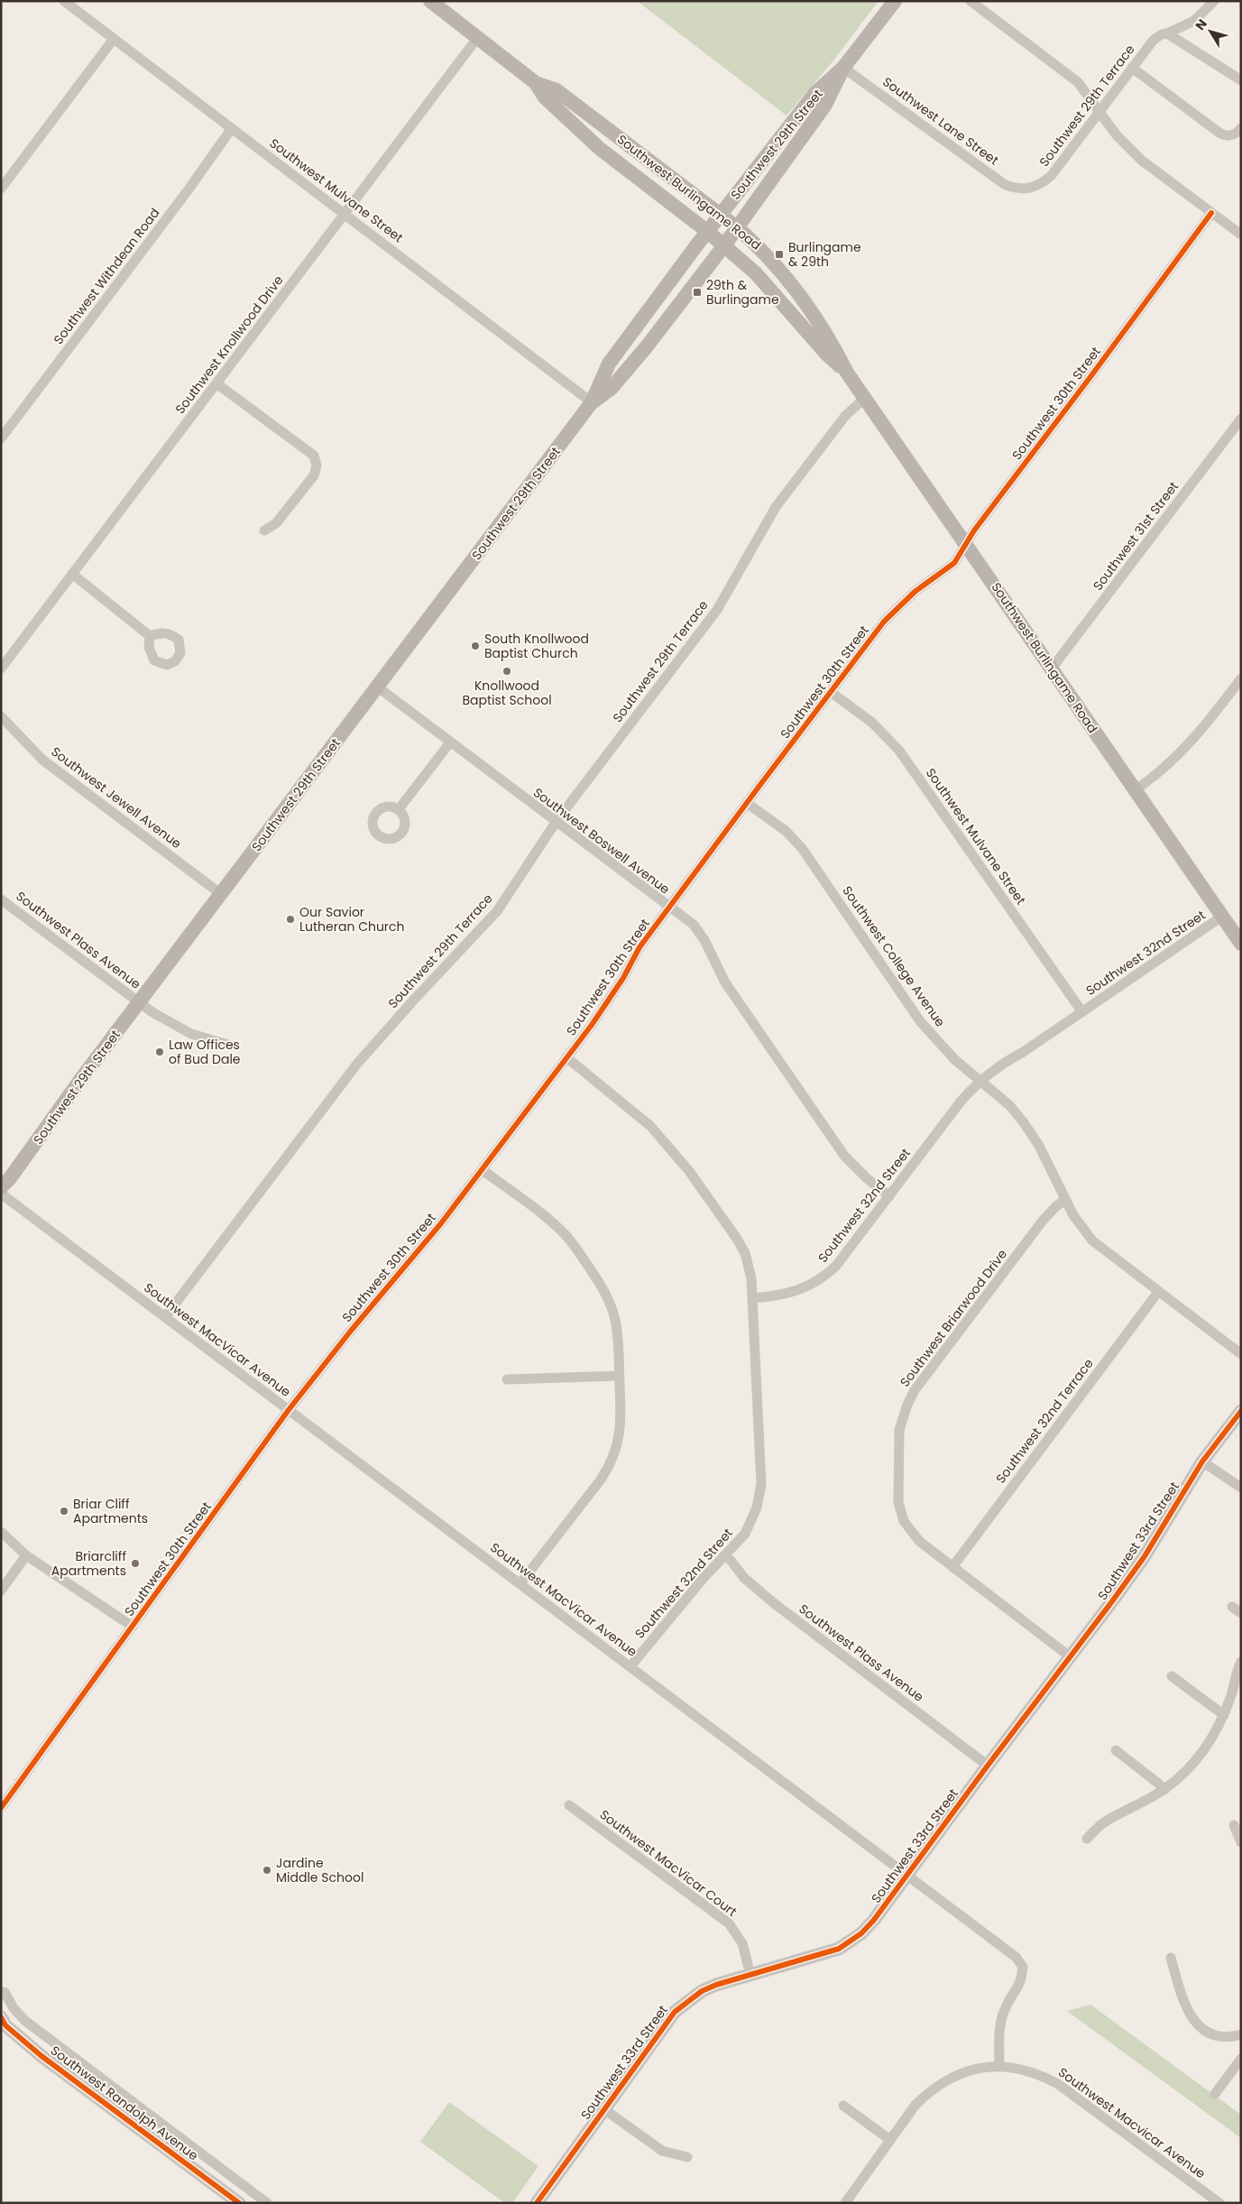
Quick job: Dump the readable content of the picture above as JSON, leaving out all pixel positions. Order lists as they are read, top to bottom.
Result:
{
  "streets": {
    "main road": ["Southwest 29th Street", "Southwest Burlingame Road"],
    "street": [
      "Southwest 29th Terrace",
      "Southwest Lane Street",
      "Southwest Mulvane Street",
      "Southwest Withdean Road",
      "Southwest Knollwood Drive",
      "Southwest 30th Street",
      "Southwest 31st Street",
      "Southwest Jewell Avenue",
      "Southwest Boswell Avenue",
      "Southwest Plass Avenue",
      "Southwest 32nd Street",
      "Southwest College Avenue",
      "Southwest Briarwood Drive",
      "Southwest MacVicar Avenue",
      "Southwest 32nd Terrace",
      "Southwest 33rd Street",
      "Southwest MacVicar Court",
      "Southwest Randolph Avenue",
      "Southwest Macvicar Avenue"
    ]
  },
  "crossings": [
    ["Southwest 29th Terrace", "Southwest Lane Street"],
    ["Southwest 29th Terrace", "Southwest Burlingame Road"],
    ["Southwest 29th Terrace", "Southwest Boswell Avenue"],
    ["Southwest 29th Terrace", "Southwest MacVicar Avenue"],
    ["Southwest Lane Street", "Southwest 29th Street"],
    ["Southwest 29th Street", "Southwest Mulvane Street"],
    ["Southwest 29th Street", "Southwest Burlingame Road"],
    ["Southwest 29th Street", "Southwest Jewell Avenue"],
    ["Southwest 29th Street", "Southwest Boswell Avenue"],
    ["Southwest 29th Street", "Southwest Plass Avenue"],
    ["Southwest Mulvane Street", "Southwest Withdean Road"],
    ["Southwest Mulvane Street", "Southwest Knollwood Drive"],
    ["Southwest Mulvane Street", "Southwest 30th Street"],
    ["Southwest Mulvane Street", "Southwest 32nd Street"],
    ["Southwest Burlingame Road", "Southwest Knollwood Drive"],
    ["Southwest Burlingame Road", "Southwest 30th Street"],
    ["Southwest Burlingame Road", "Southwest 31st Street"],
    ["Southwest Burlingame Road", "Southwest 32nd Street"],
    ["Southwest 30th Street", "Southwest Boswell Avenue"],
    ["Southwest 30th Street", "Southwest College Avenue"],
    ["Southwest 30th Street", "Southwest MacVicar Avenue"],
    ["Southwest Boswell Avenue", "Southwest 32nd Street"],
    ["Southwest Plass Avenue", "Southwest 32nd Street"],
    ["Southwest Plass Avenue", "Southwest 33rd Street"],
    ["Southwest 32nd Street", "Southwest College Avenue"],
    ["Southwest 32nd Street", "Southwest MacVicar Avenue"],
    ["Southwest College Avenue", "Southwest Briarwood Drive"],
    ["Southwest College Avenue", "Southwest 32nd Terrace"],
    ["Southwest Briarwood Drive", "Southwest 32nd Terrace"],
    ["Southwest Briarwood Drive", "Southwest 33rd Street"],
    ["Southwest MacVicar Avenue", "Southwest 33rd Street"],
    ["Southwest MacVicar Avenue", "Southwest Macvicar Avenue"],
    ["Southwest 33rd Street", "Southwest MacVicar Court"]
  ],
  "places": {
    "transit": ["Burlingame & 29th", "29th & Burlingame"],
    "other": [
      "South Knollwood Baptist Church",
      "Knollwood Baptist School",
      "Our Savior Lutheran Church",
      "Law Offices of Bud Dale",
      "Briar Cliff Apartments",
      "Briarcliff Apartments",
      "Jardine Middle School"
    ]
  },
  "north": "top left"
}
